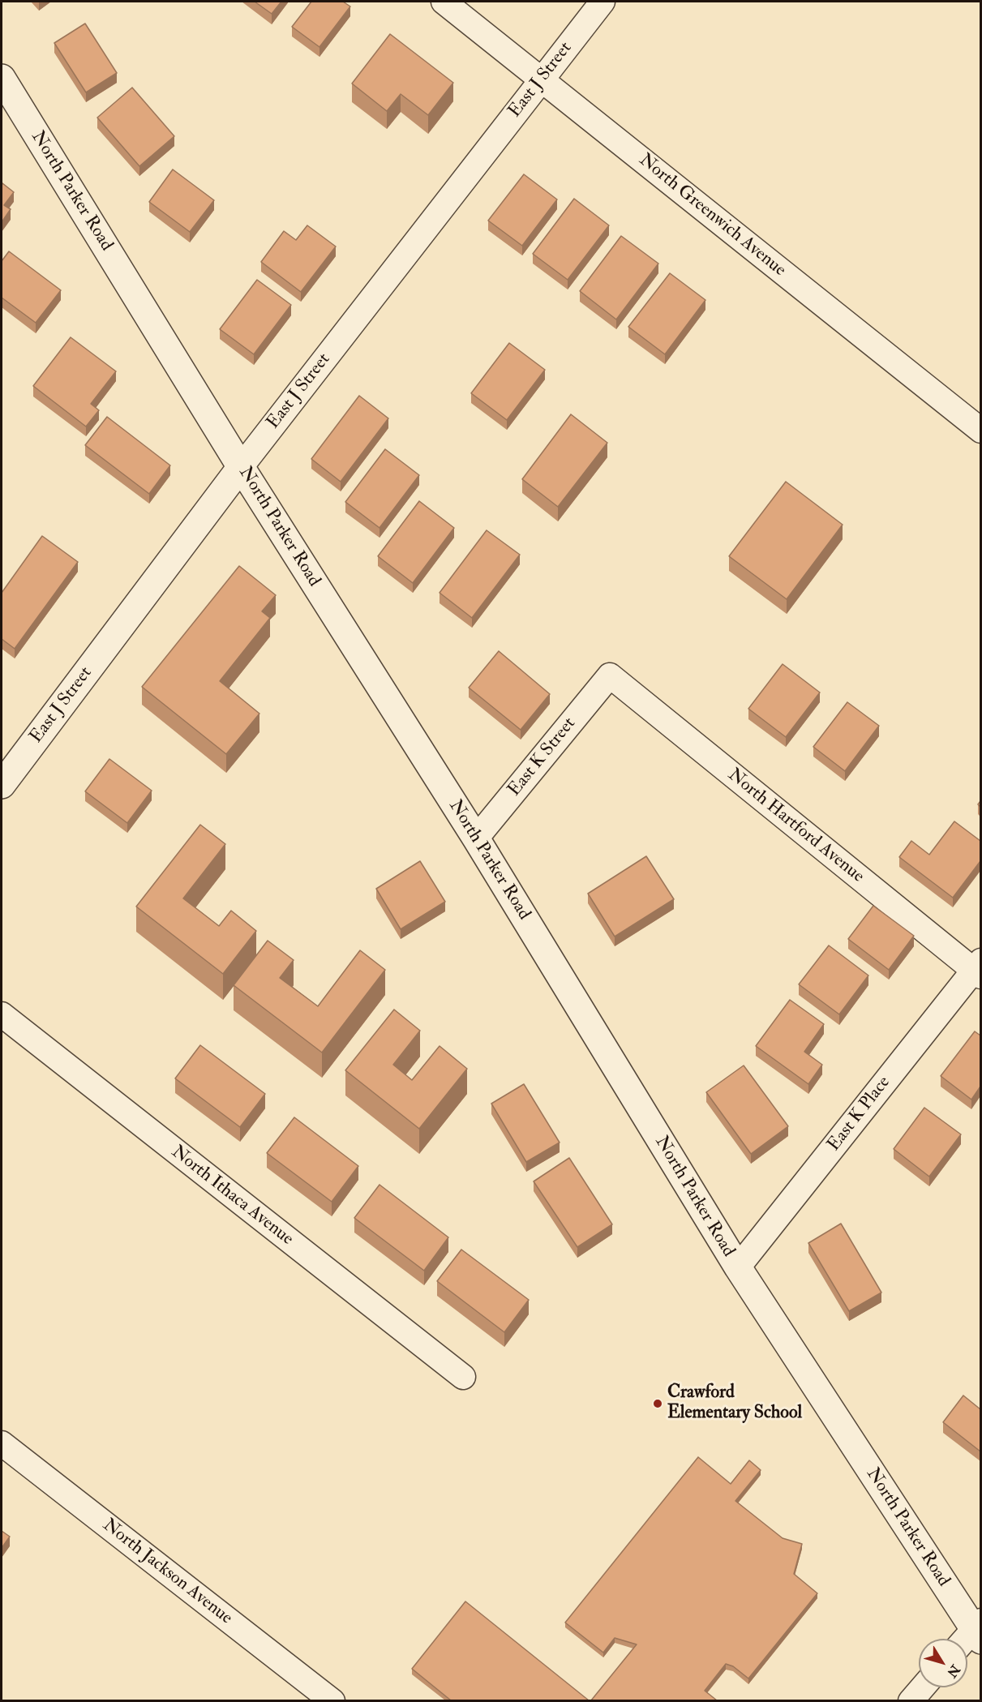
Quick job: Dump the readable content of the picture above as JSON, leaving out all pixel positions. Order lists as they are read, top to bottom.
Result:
{
  "streets": {
    "street": [
      "East J Street",
      "North Parker Road",
      "North Greenwich Avenue",
      "East K Street",
      "North Hartford Avenue",
      "East K Place",
      "North Ithaca Avenue",
      "North Jackson Avenue"
    ]
  },
  "crossings": [
    ["East J Street", "North Parker Road"],
    ["East J Street", "North Greenwich Avenue"],
    ["North Parker Road", "East K Street"],
    ["North Parker Road", "East K Place"],
    ["East K Street", "North Hartford Avenue"],
    ["North Hartford Avenue", "East K Place"]
  ],
  "places": ["Crawford Elementary School"],
  "north": "bottom right"
}
